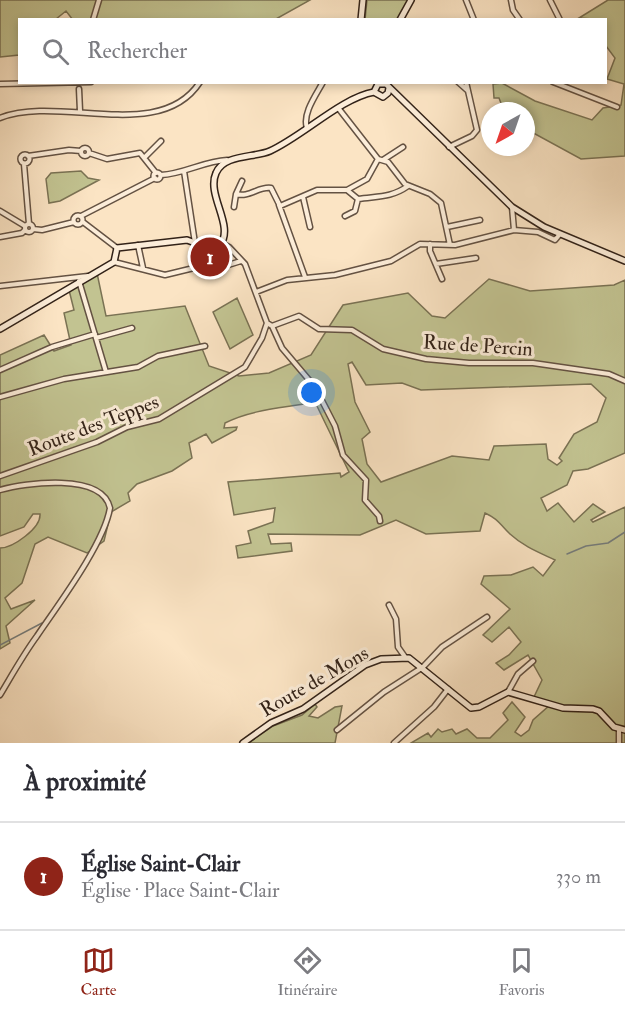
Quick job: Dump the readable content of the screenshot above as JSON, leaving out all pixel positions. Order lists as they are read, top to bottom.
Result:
{
  "streets": {
    "street": ["Rue de Percin", "Route des Teppes", "Route de Mons"]
  },
  "crossings": [
    ["Rue de Percin", "Route des Teppes"]
  ],
  "north": "bottom left",
  "page": {
    "search": "Rechercher",
    "pins": "1",
    "heading": "À proximité",
    "list": [
      {
        "mark": "1",
        "name": "Église Saint-Clair",
        "note": "Église · Place Saint-Clair",
        "value": "330 m"
      }
    ],
    "nav": ["Carte", "Itinéraire", "Favoris"]
  }
}
